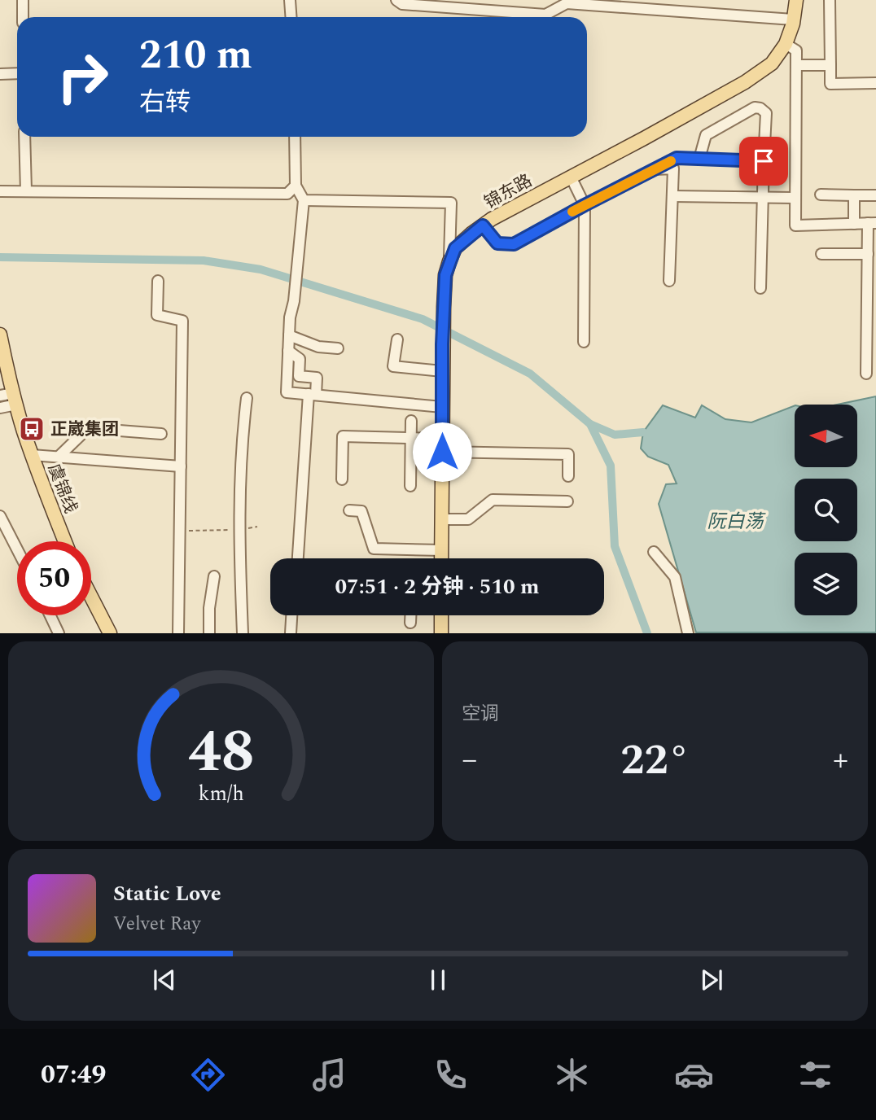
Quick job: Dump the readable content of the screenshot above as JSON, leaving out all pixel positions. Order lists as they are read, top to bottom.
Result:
{
  "streets": {
    "main road": ["锦东路", "虞锦线"]
  },
  "water": ["阮白荡"],
  "places": {
    "bus stop": ["正崴集团"]
  },
  "north": "left",
  "page": {
    "turn": ["210 m", "右转"],
    "limit": "50",
    "trip": "07:51 · 2 分钟 · 510 m",
    "tile": "空调",
    "heat": ["−", "22°", "+"],
    "song": ["Static Love", "Velvet Ray"],
    "tabs": "07:49",
    "gauge": ["48", "km/h"]
  }
}
